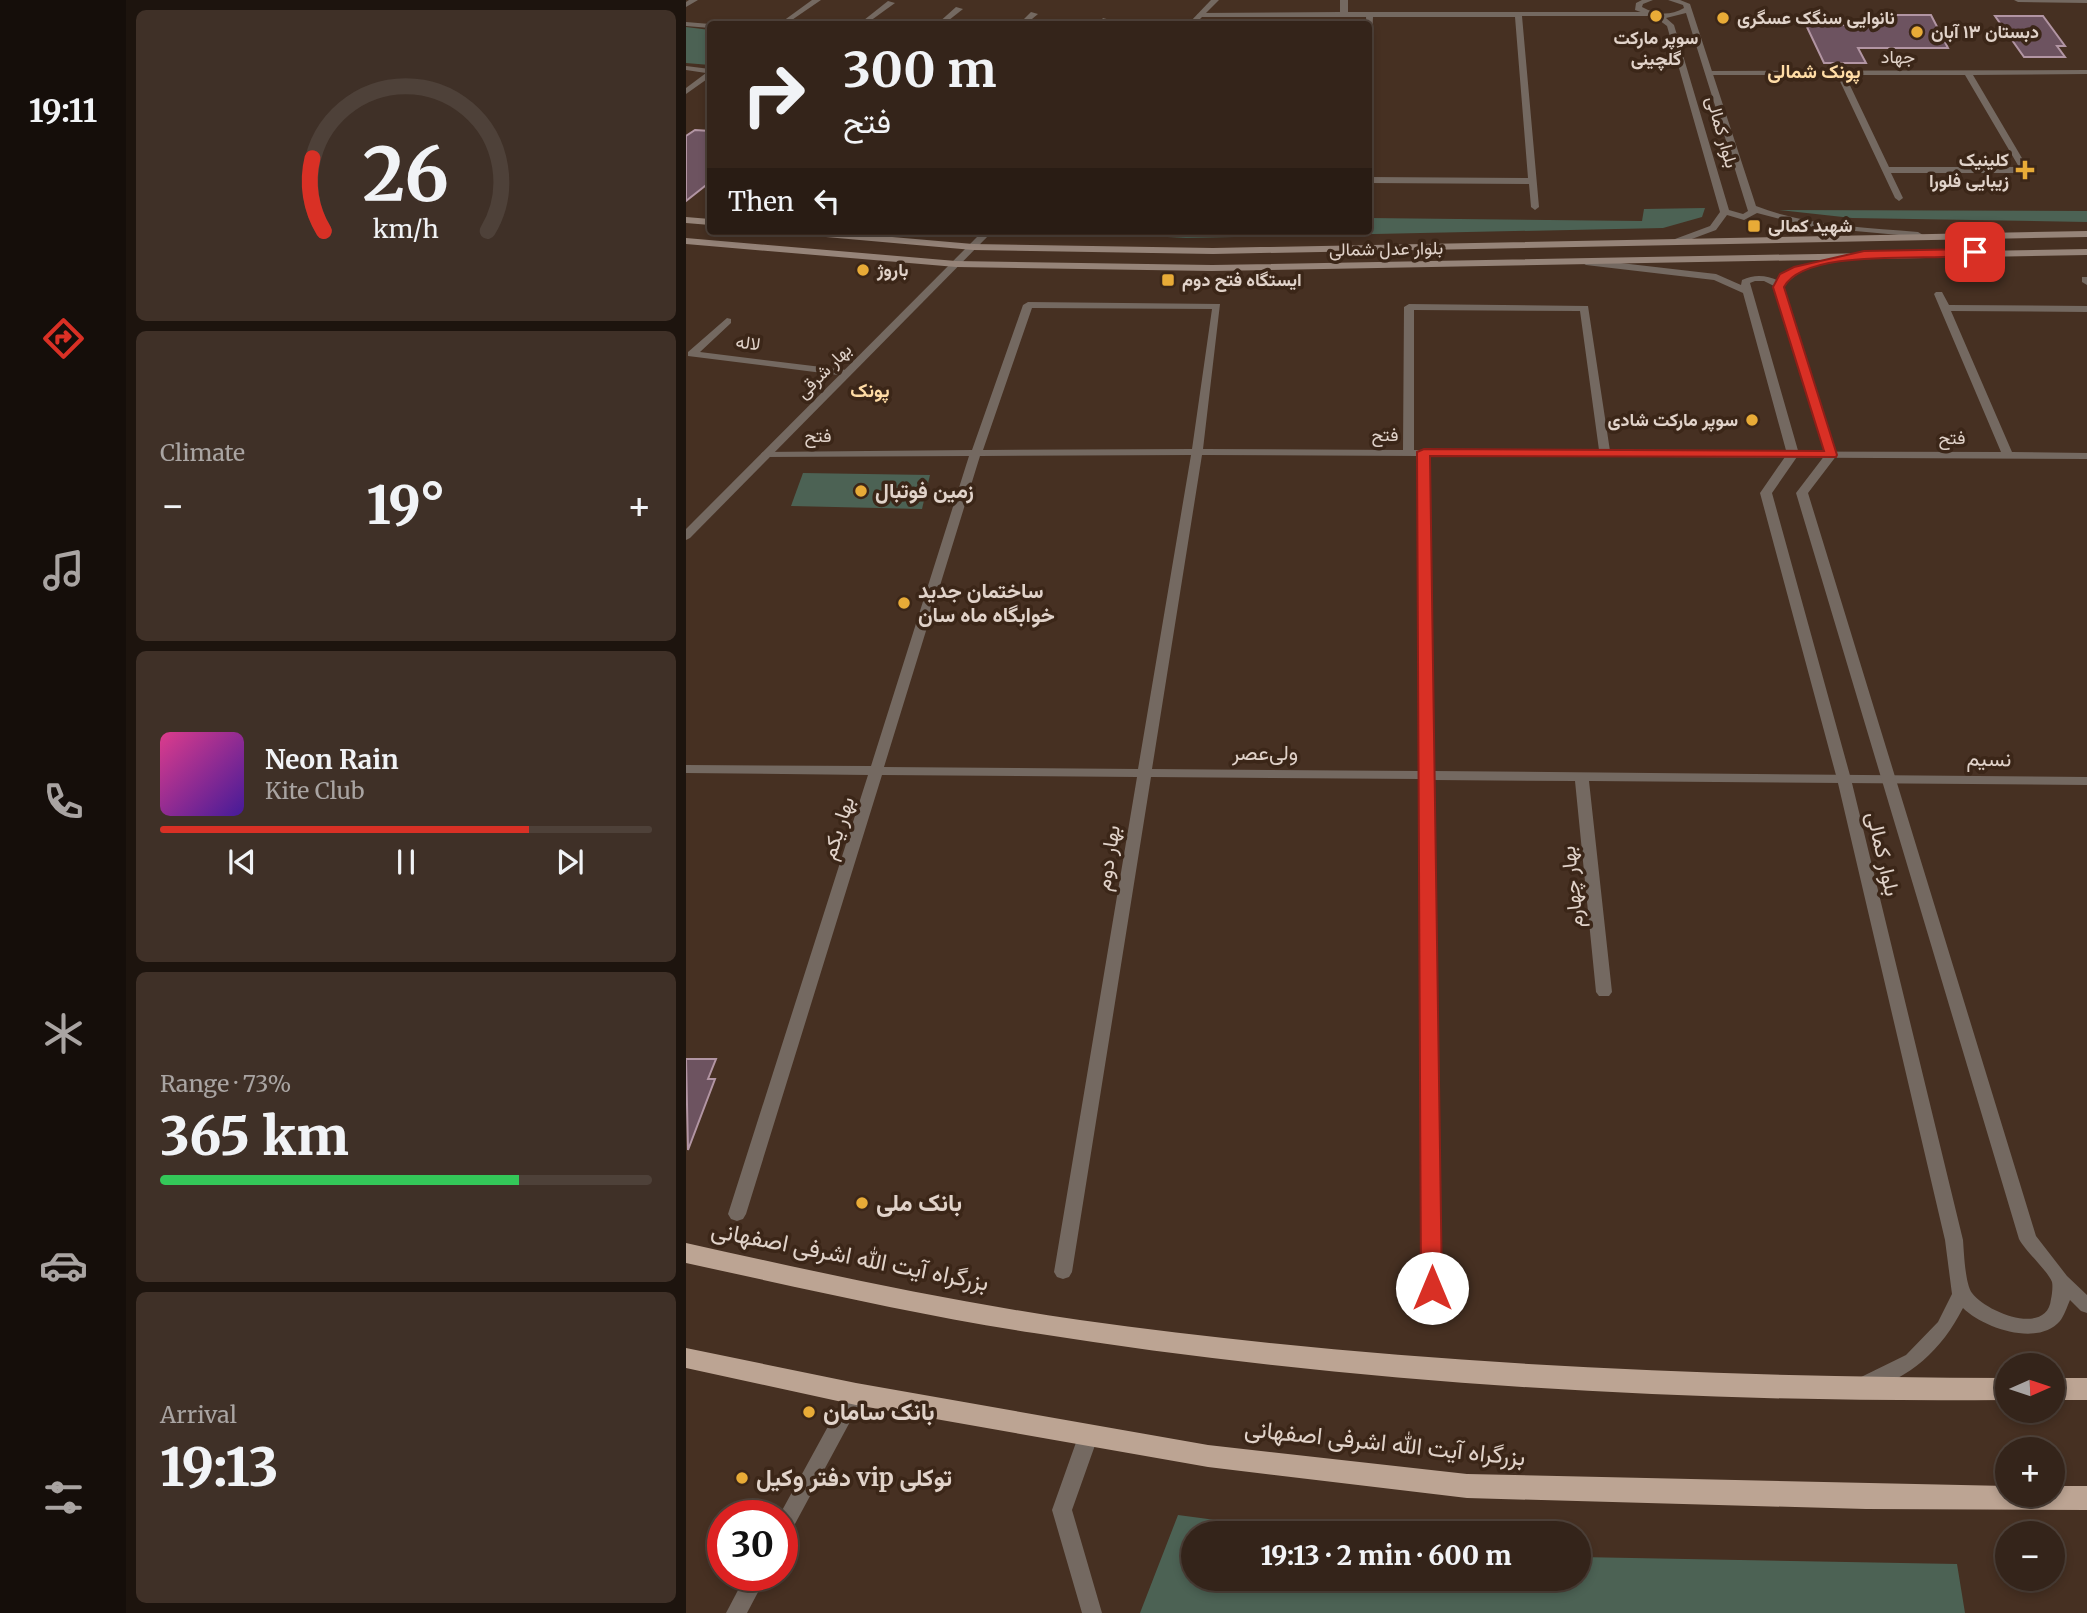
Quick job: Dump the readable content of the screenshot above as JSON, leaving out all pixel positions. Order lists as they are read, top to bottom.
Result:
{
  "streets": {
    "highway": ["بزرگراه آیت الله اشرفی اصفهانی"],
    "main road": ["بلوار عدل شمالی"],
    "street": [
      "جهاد",
      "بلوار کمالی",
      "لاله",
      "بهار شرقی",
      "فتح",
      "ولی‌عصر",
      "نسیم",
      "بهار یکم",
      "بهار دوم",
      "بهار چهارم"
    ]
  },
  "crossings": [
    ["جهاد", "بلوار کمالی"],
    ["بلوار کمالی", "فتح"],
    ["بلوار کمالی", "ولی‌عصر"],
    ["بلوار کمالی", "نسیم"],
    ["بلوار عدل شمالی", "بهار شرقی"],
    ["لاله", "بهار شرقی"],
    ["بهار شرقی", "فتح"],
    ["فتح", "بهار یکم"],
    ["فتح", "بهار دوم"],
    ["ولی‌عصر", "نسیم"],
    ["ولی‌عصر", "بهار یکم"],
    ["ولی‌عصر", "بهار دوم"],
    ["ولی‌عصر", "بهار چهارم"],
    ["بهار یکم", "بهار دوم"]
  ],
  "districts": ["پونک شمالی", "پونک"],
  "places": {
    "other": [
      "سوپر مارکت گلچینی",
      "نانوایی سنگک عسگری",
      "دبستان ۱۳ آبان",
      "باروژ",
      "سوپر مارکت شادی",
      "زمین فوتبال",
      "ساختمان جدید خوابگاه ماه سان",
      "بانک ملی",
      "بانک سامان",
      "دفتر وکیل vip توکلی"
    ],
    "health": ["کلینیک زیبایی فلورا"],
    "transit": ["شهید کمالی", "ایستگاه فتح دوم"]
  },
  "north": "right",
  "page": {
    "tabs": "19:11",
    "turn": ["300 m", "فتح"],
    "then": "Then",
    "tile": [
      "Climate",
      ["Range · 73%", "365 km"],
      ["Arrival", "19:13"]
    ],
    "heat": ["−", "19°", "+"],
    "song": ["Neon Rain", "Kite Club"],
    "map_buttons": ["+", "−"],
    "limit": "30",
    "trip": "19:13 · 2 min · 600 m",
    "gauge": ["26", "km/h"]
  }
}
